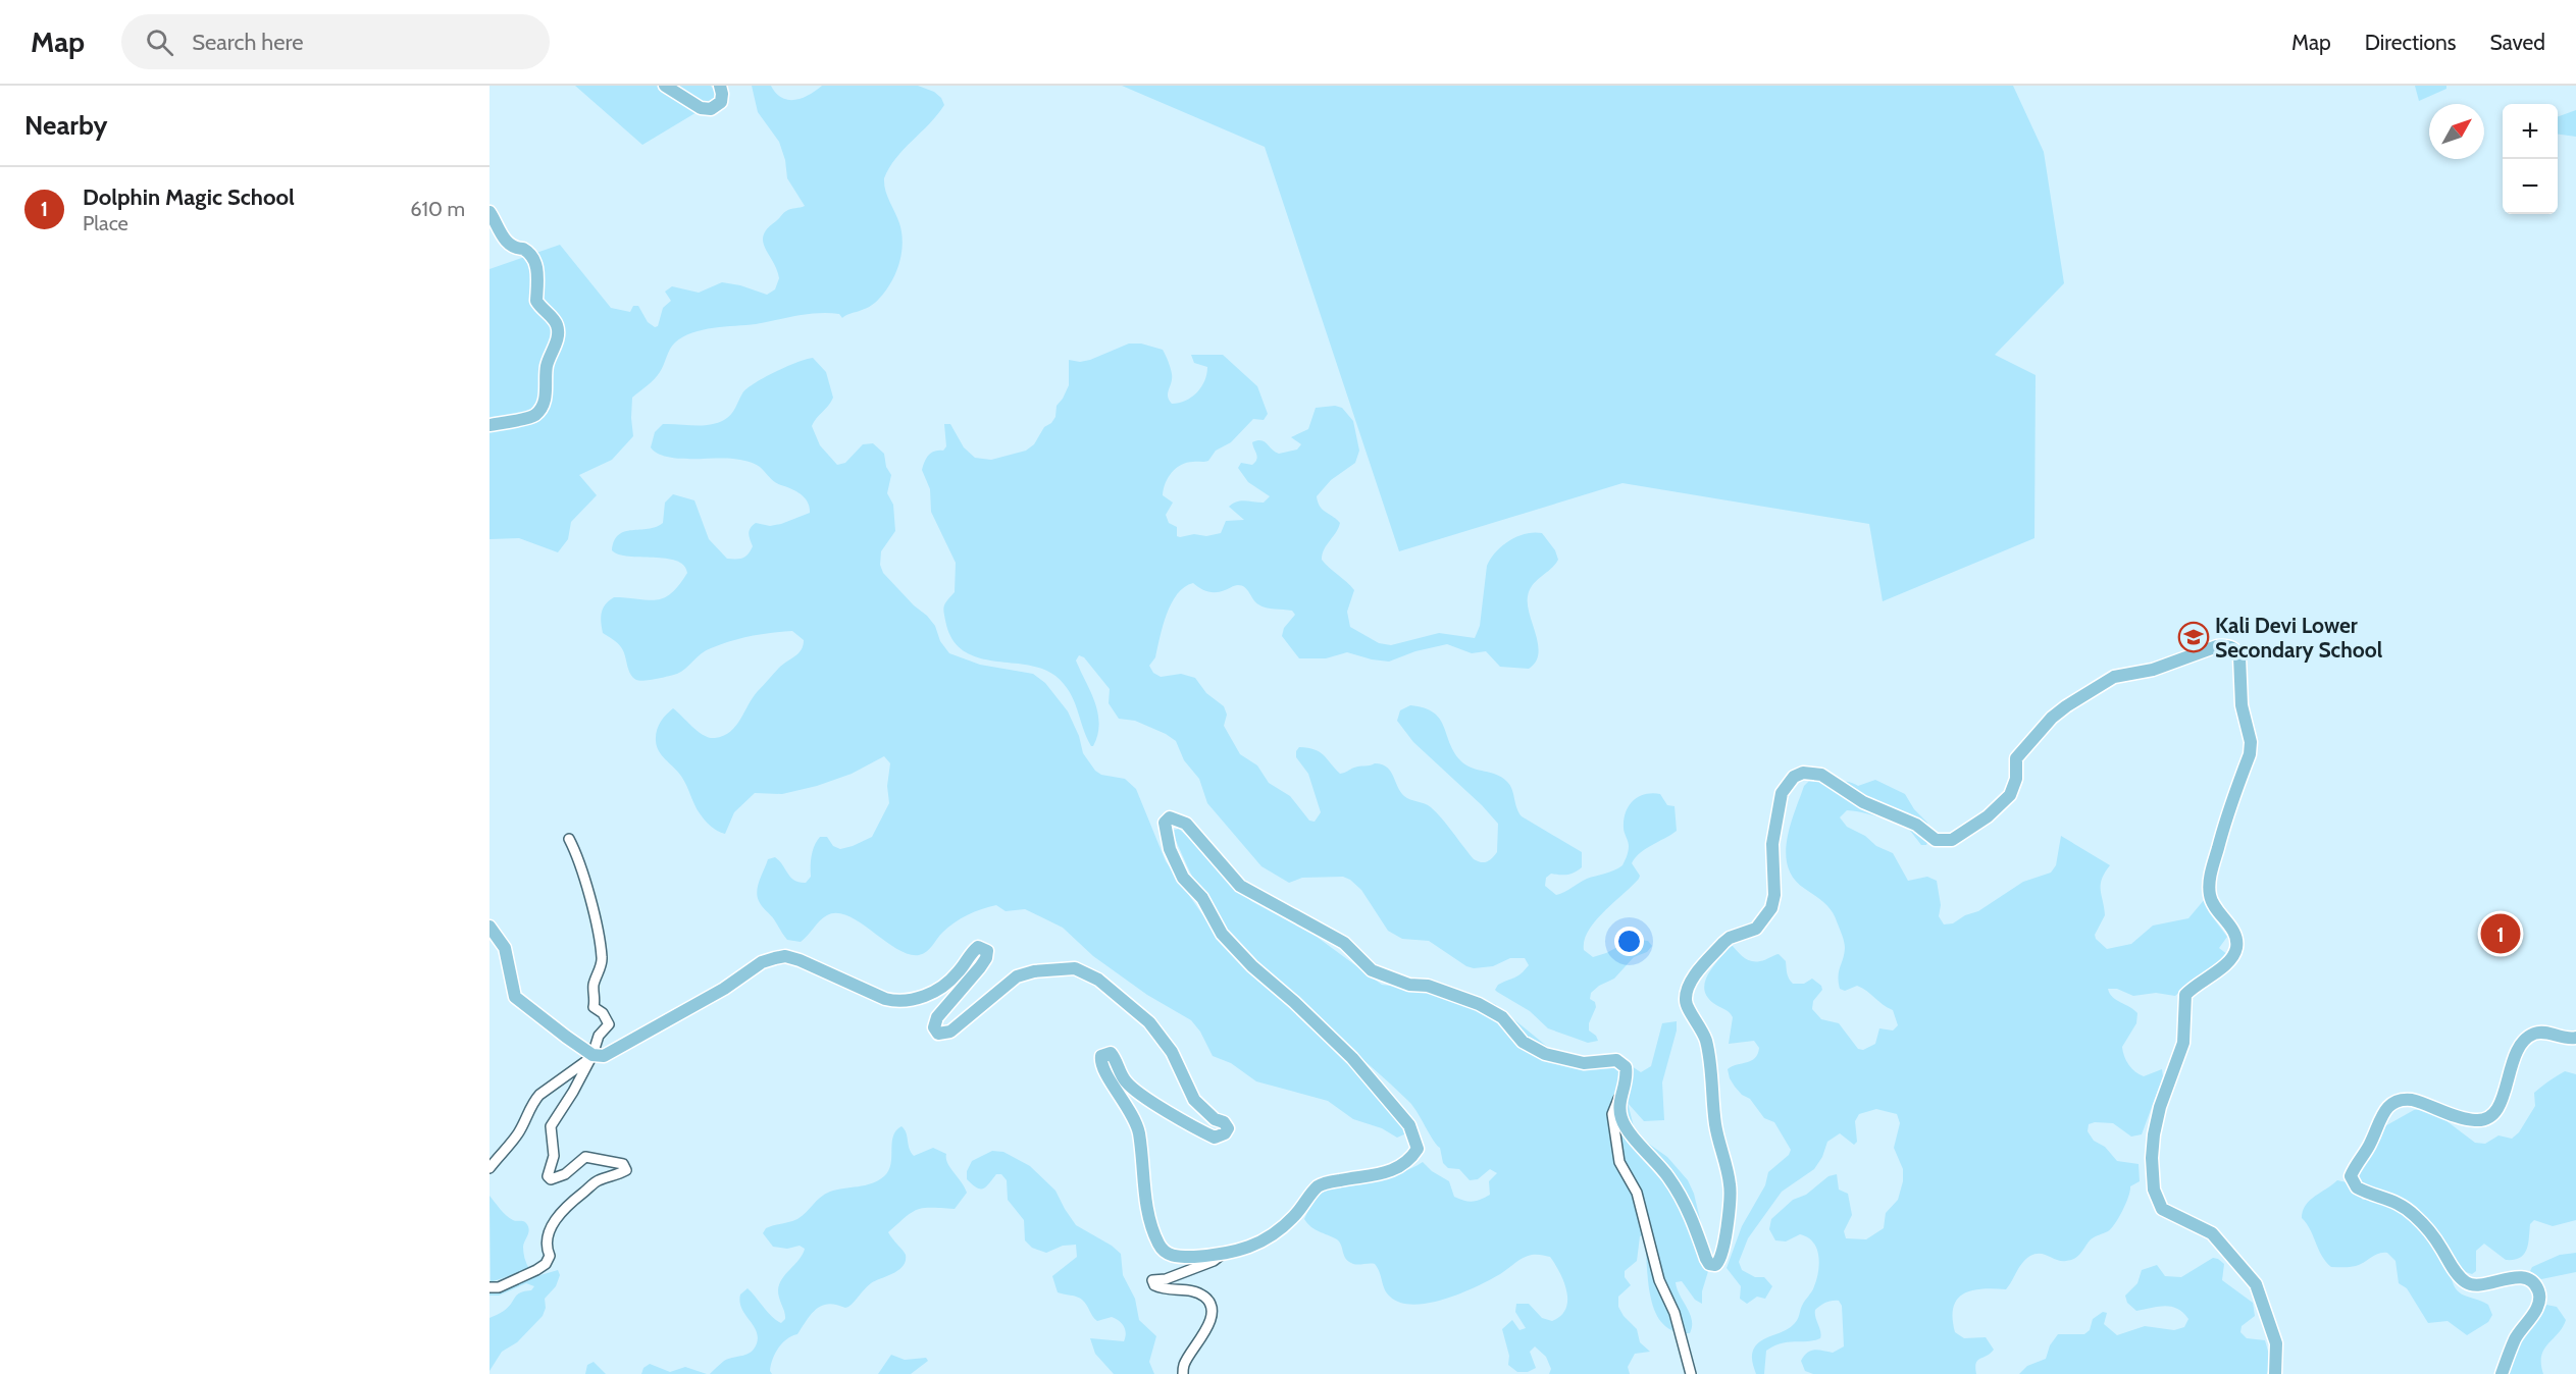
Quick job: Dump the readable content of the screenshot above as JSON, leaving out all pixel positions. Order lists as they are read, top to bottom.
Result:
{
  "places": {
    "school or university": ["Kali Devi Lower Secondary School"]
  },
  "north": "top right",
  "page": {
    "header": "Map",
    "search": "Search here",
    "nav": ["Map", "Directions", "Saved"],
    "heading": "Nearby",
    "map_buttons": ["+", "−"],
    "list": [
      {
        "mark": "1",
        "name": "Dolphin Magic School",
        "note": "Place",
        "value": "610 m"
      }
    ],
    "pins": "1"
  }
}
